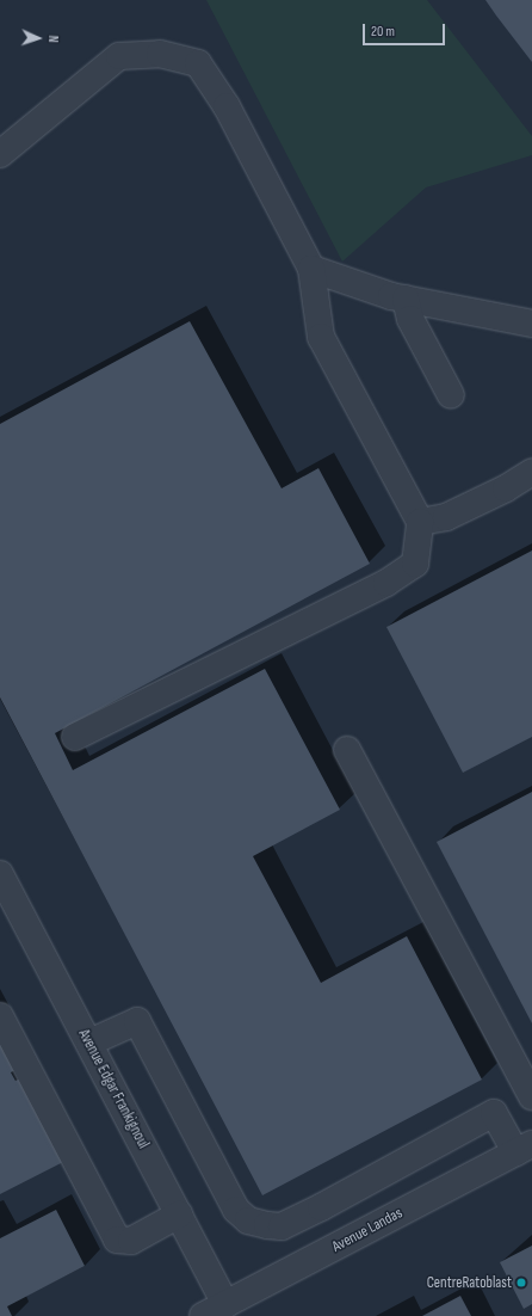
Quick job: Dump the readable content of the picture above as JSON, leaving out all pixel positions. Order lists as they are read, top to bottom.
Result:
{
  "streets": {
    "street": ["Avenue Edgar Frankignoul", "Avenue Landas"]
  },
  "crossings": [
    ["Avenue Edgar Frankignoul", "Avenue Landas"]
  ],
  "places": ["CentreRatoblast"],
  "scale_bar": "20 m",
  "north": "right"
}
